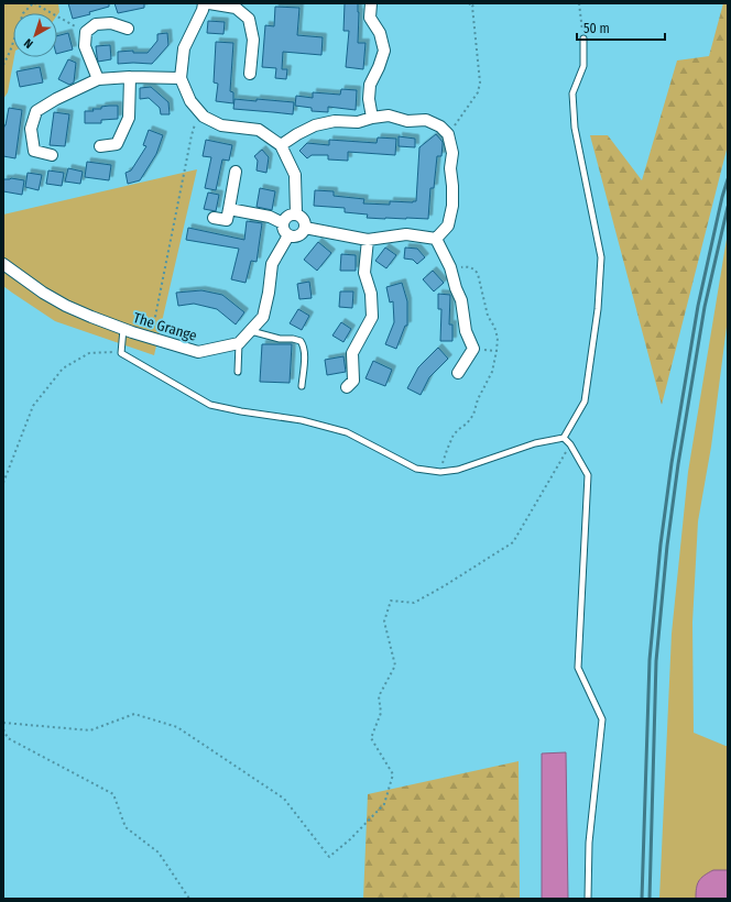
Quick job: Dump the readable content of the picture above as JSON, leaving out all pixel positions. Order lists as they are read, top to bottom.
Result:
{
  "streets": {
    "street": ["The Grange"]
  },
  "scale_bar": "50 m",
  "north": "bottom left"
}
